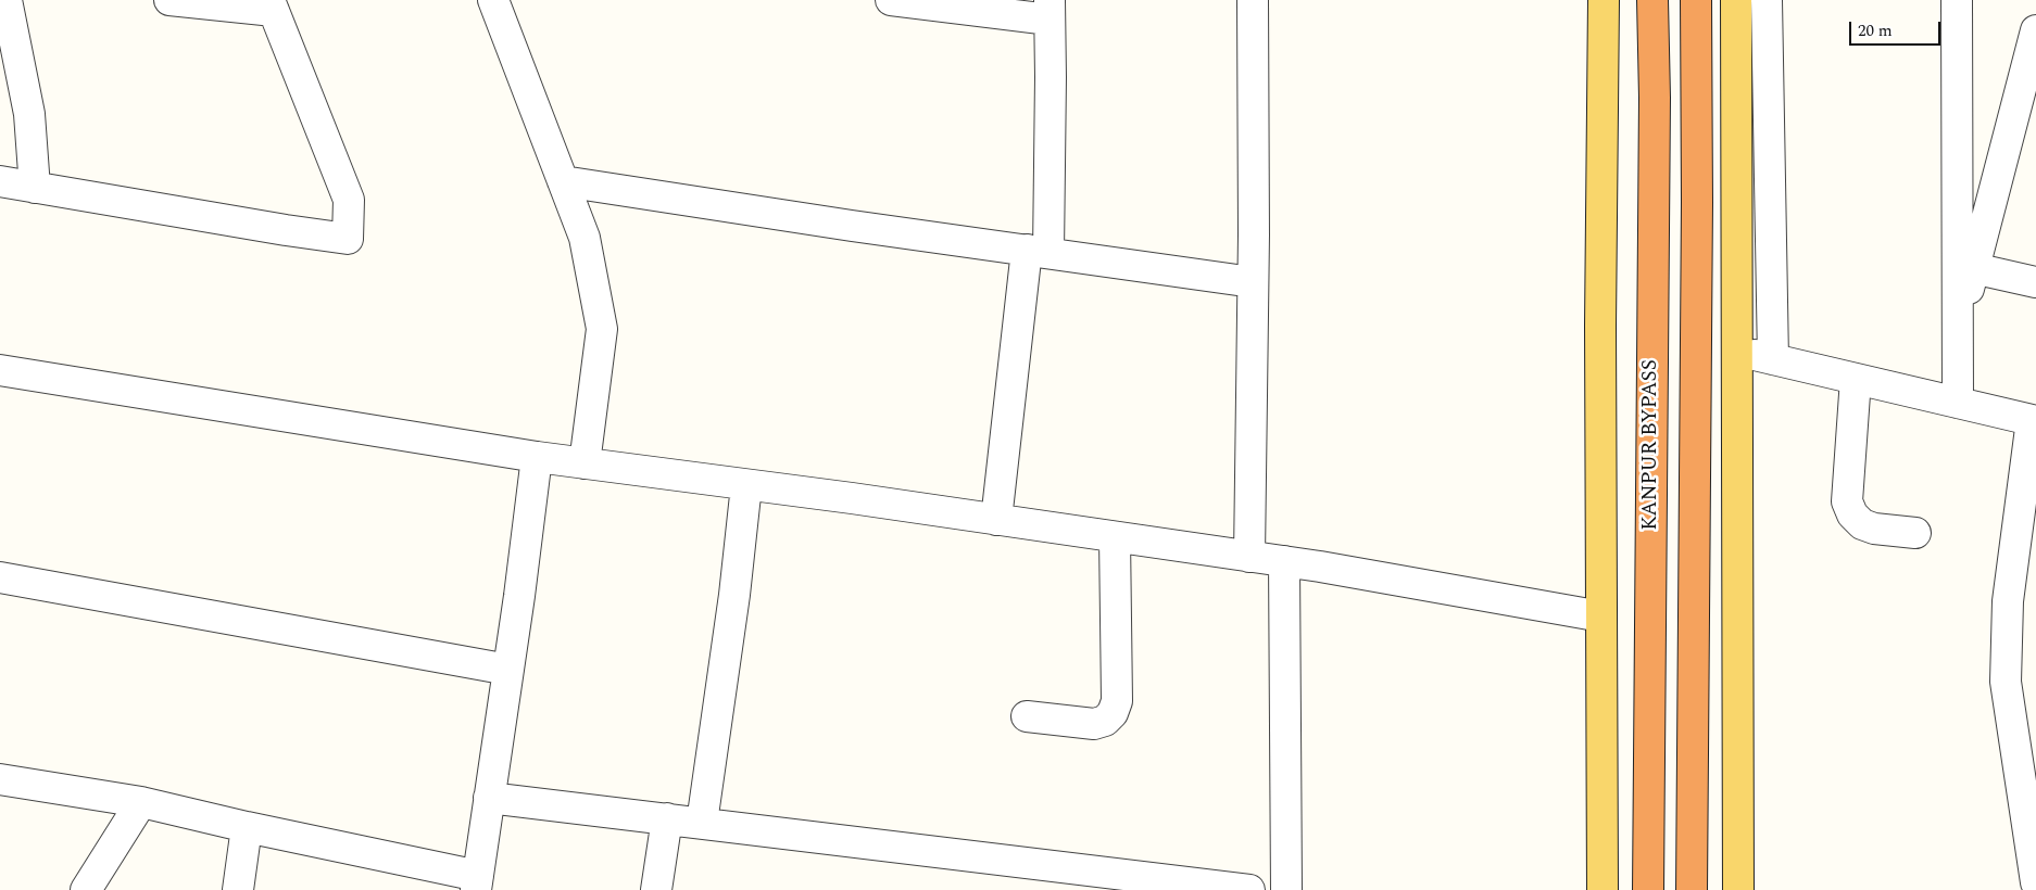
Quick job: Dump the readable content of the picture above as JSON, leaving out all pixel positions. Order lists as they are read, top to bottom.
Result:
{
  "streets": {
    "highway": ["KANPUR BYPASS"]
  },
  "scale_bar": "20 m"
}
